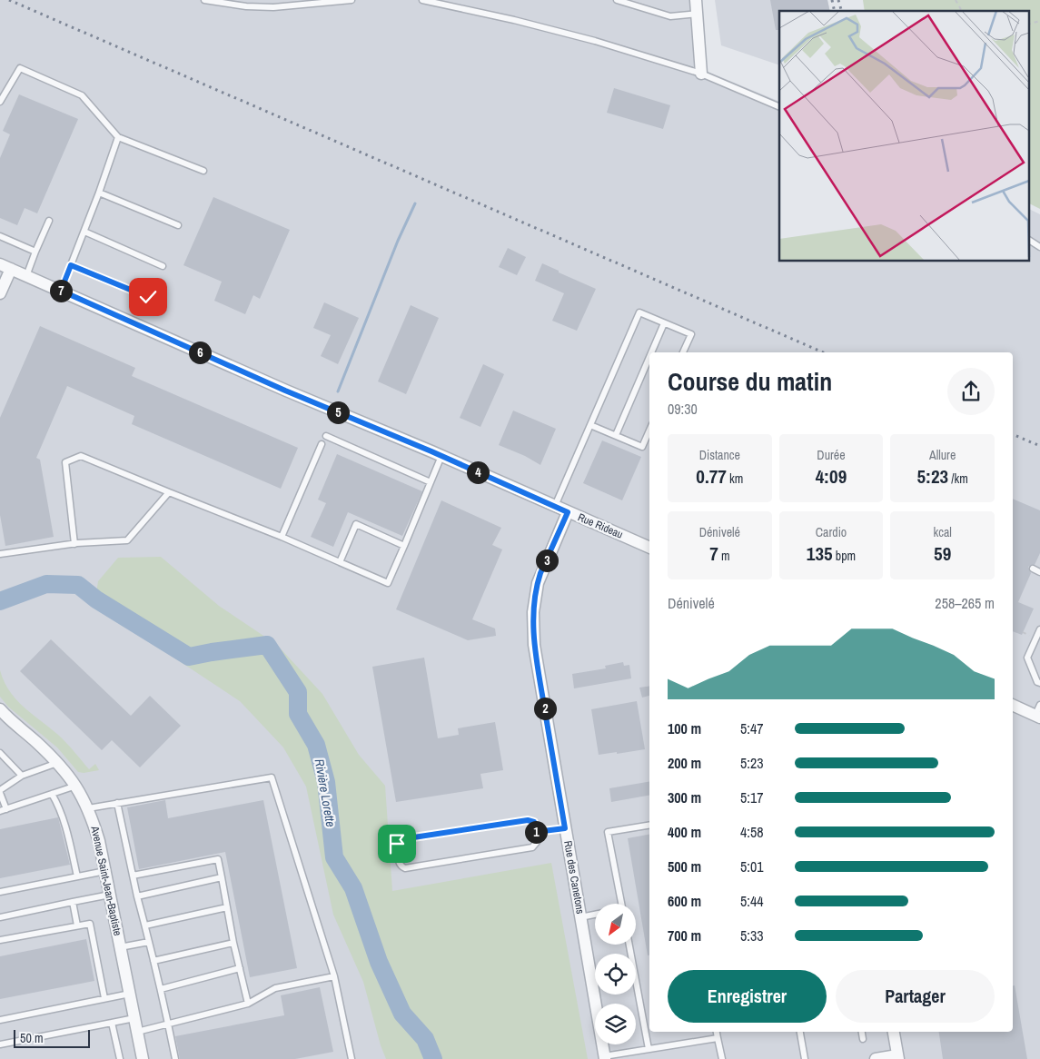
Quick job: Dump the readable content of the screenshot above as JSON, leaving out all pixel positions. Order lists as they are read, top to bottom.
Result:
{
  "streets": {
    "street": ["Rue Rideau", "Rue des Canetons", "Avenue Saint-Jean-Baptiste"]
  },
  "crossings": [
    ["Rue Rideau", "Rue des Canetons"]
  ],
  "water": ["Rivière Lorette"],
  "scale_bar": "50 m",
  "north": "bottom left",
  "page": {
    "pins": [
      "7",
      "6",
      "5",
      "4",
      "3",
      "2",
      "1"
    ],
    "heading": ["Course du matin", "09:30"],
    "stats": [
      ["Distance", "0.77 km"],
      ["Durée", "4:09"],
      ["Allure", "5:23 /km"],
      ["Dénivelé", "7 m"],
      ["Cardio", "135 bpm"],
      ["kcal", "59"]
    ],
    "chart": ["Dénivelé", "258–265 m"],
    "list": [
      {
        "name": "100 m",
        "note": "5:47"
      },
      {
        "name": "200 m",
        "note": "5:23"
      },
      {
        "name": "300 m",
        "note": "5:17"
      },
      {
        "name": "400 m",
        "note": "4:58"
      },
      {
        "name": "500 m",
        "note": "5:01"
      },
      {
        "name": "600 m",
        "note": "5:44"
      },
      {
        "name": "700 m",
        "note": "5:33"
      }
    ],
    "buttons": ["Enregistrer", "Partager"],
    "scale": "50 m"
  }
}
